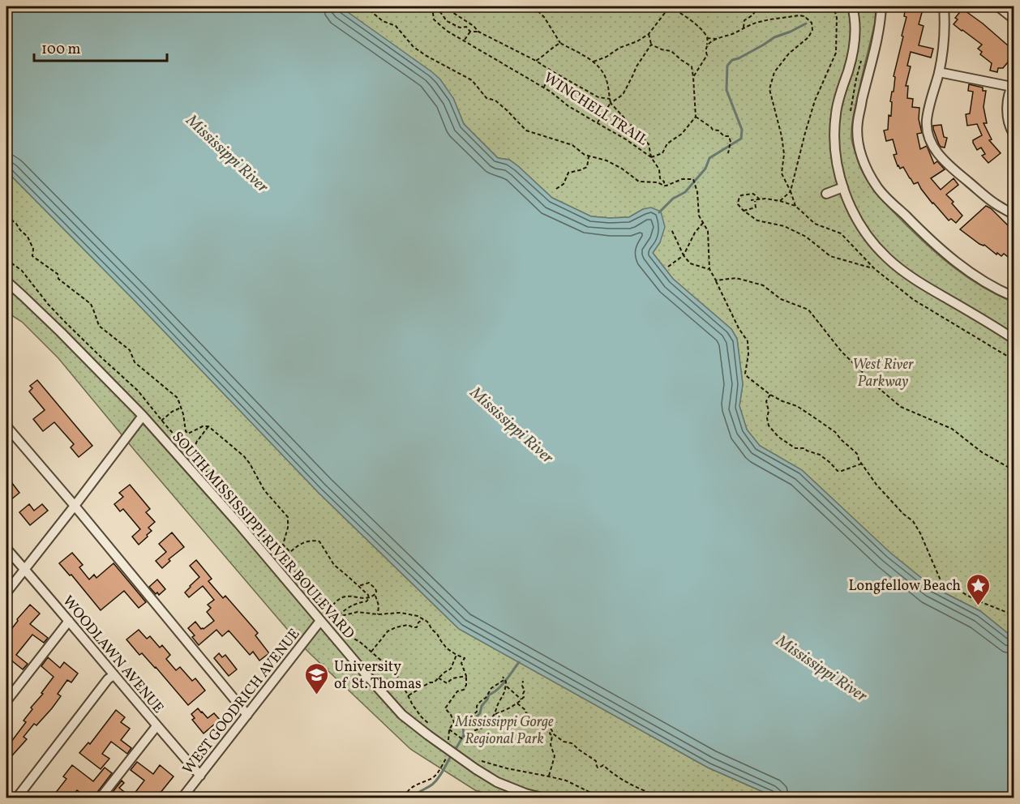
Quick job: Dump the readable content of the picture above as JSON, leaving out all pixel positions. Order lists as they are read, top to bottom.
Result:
{
  "streets": {
    "street": ["SOUTH MISSISSIPPI RIVER BOULEVARD", "WOODLAWN AVENUE", "WEST GOODRICH AVENUE"],
    "path": ["WINCHELL TRAIL"]
  },
  "crossings": [
    ["SOUTH MISSISSIPPI RIVER BOULEVARD", "WEST GOODRICH AVENUE"],
    ["WOODLAWN AVENUE", "WEST GOODRICH AVENUE"]
  ],
  "water": ["Mississippi River"],
  "parks": ["West River Parkway", "Mississippi Gorge Regional Park"],
  "places": {
    "place": ["Longfellow Beach"],
    "school or university": ["University of St. Thomas"]
  },
  "scale_bar": "100 m"
}
